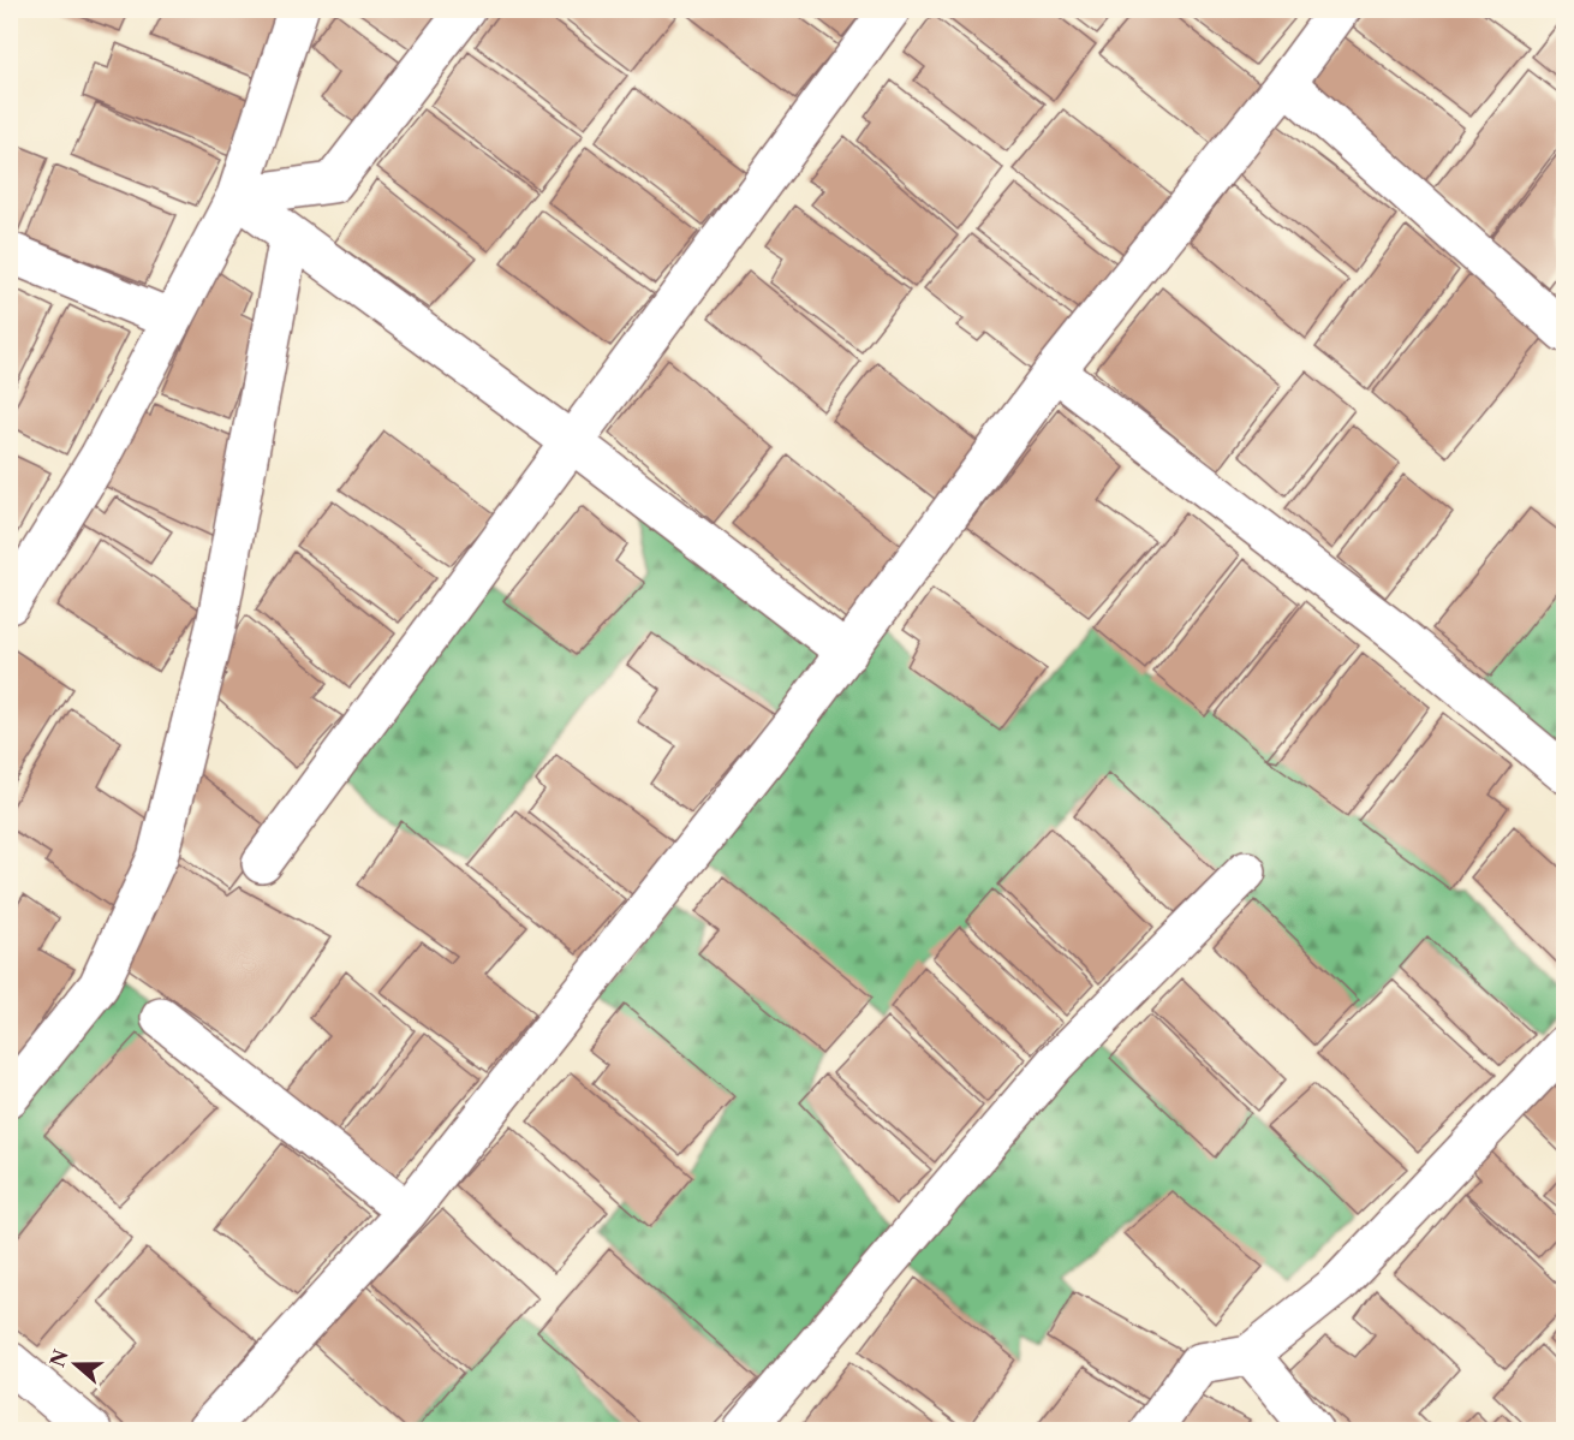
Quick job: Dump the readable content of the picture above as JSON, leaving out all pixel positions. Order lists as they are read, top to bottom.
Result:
{
  "north": "left"
}
